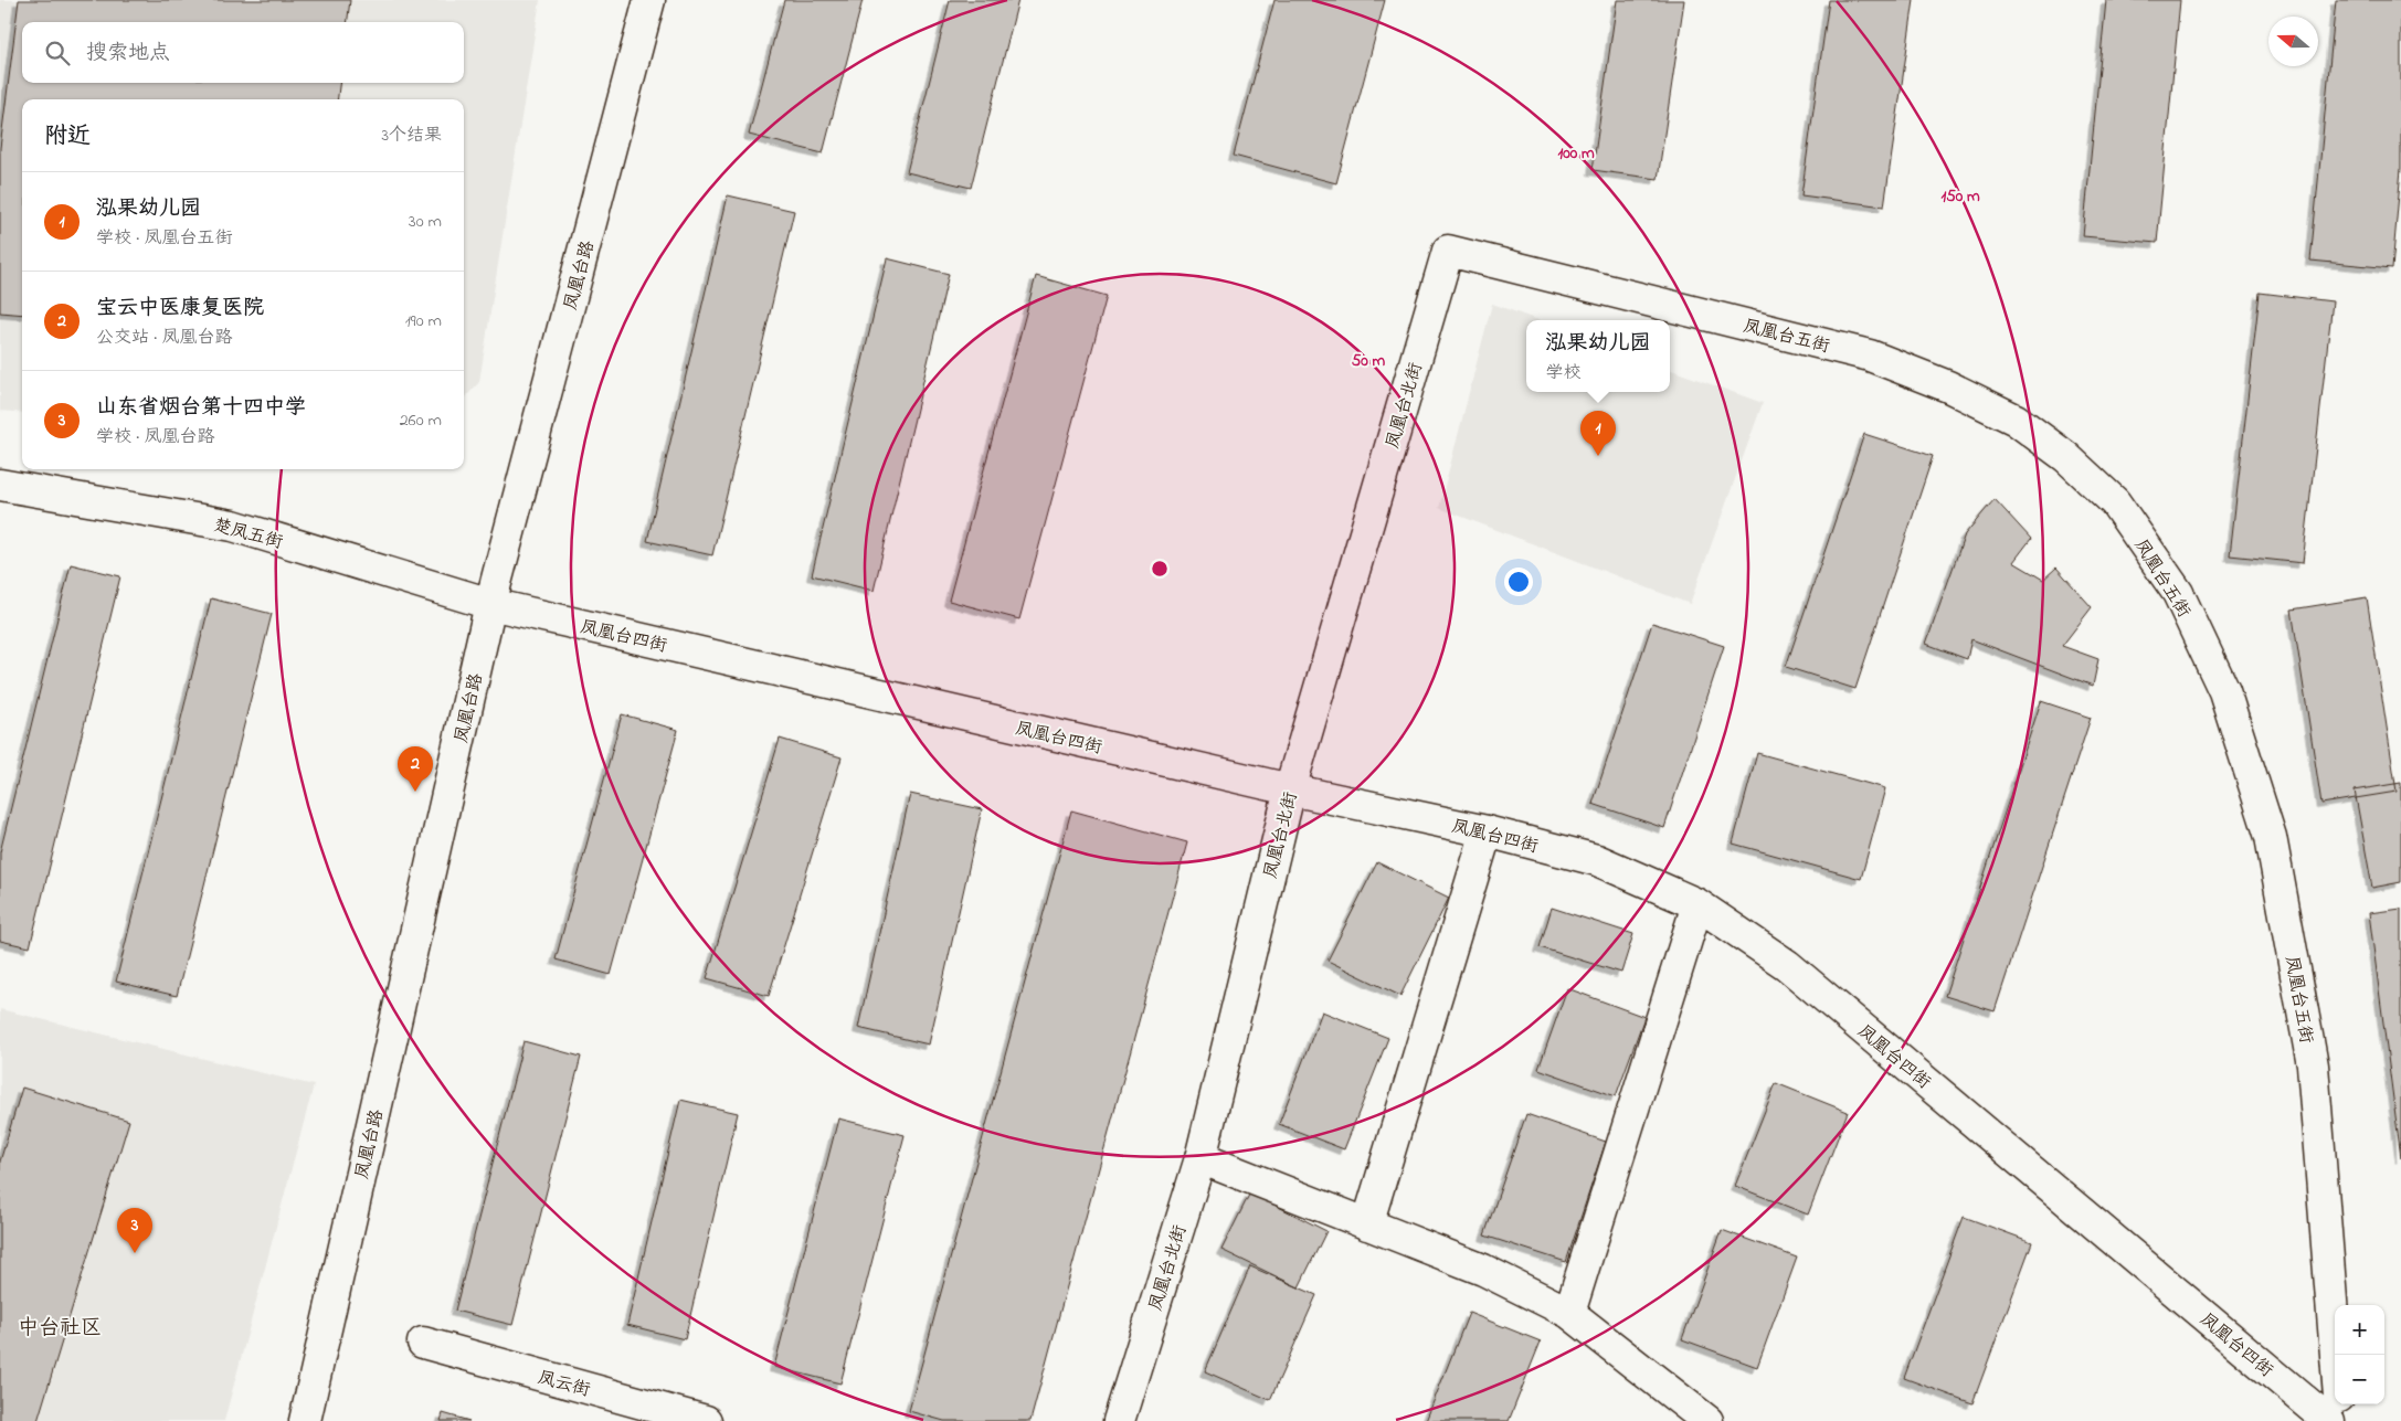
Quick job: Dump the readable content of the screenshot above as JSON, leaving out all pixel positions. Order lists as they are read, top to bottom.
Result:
{
  "streets": {
    "street": [
      "凤凰台路",
      "凤凰台五街",
      "凤凰台北街",
      "楚凤五街",
      "凤凰台四街",
      "凤云街"
    ]
  },
  "crossings": [
    ["凤凰台路", "楚凤五街"],
    ["凤凰台路", "凤凰台四街"],
    ["凤凰台五街", "凤凰台北街"],
    ["凤凰台北街", "凤凰台四街"],
    ["楚凤五街", "凤凰台四街"]
  ],
  "districts": ["中台社区"],
  "north": "left",
  "page": {
    "search": "搜索地点",
    "heading": ["附近", "3个结果"],
    "list": [
      {
        "mark": "1",
        "name": "泓果幼儿园",
        "note": "学校 · 凤凰台五街",
        "value": "30 m"
      },
      {
        "mark": "2",
        "name": "宝云中医康复医院",
        "note": "公交站 · 凤凰台路",
        "value": "190 m"
      },
      {
        "mark": "3",
        "name": "山东省烟台第十四中学",
        "note": "学校 · 凤凰台路",
        "value": "260 m"
      }
    ],
    "popup": ["泓果幼儿园", "学校"],
    "pins": ["1", "2", "3"],
    "map_buttons": ["+", "−"]
  },
  "rings": ["100 m", "150 m", "50 m"]
}
